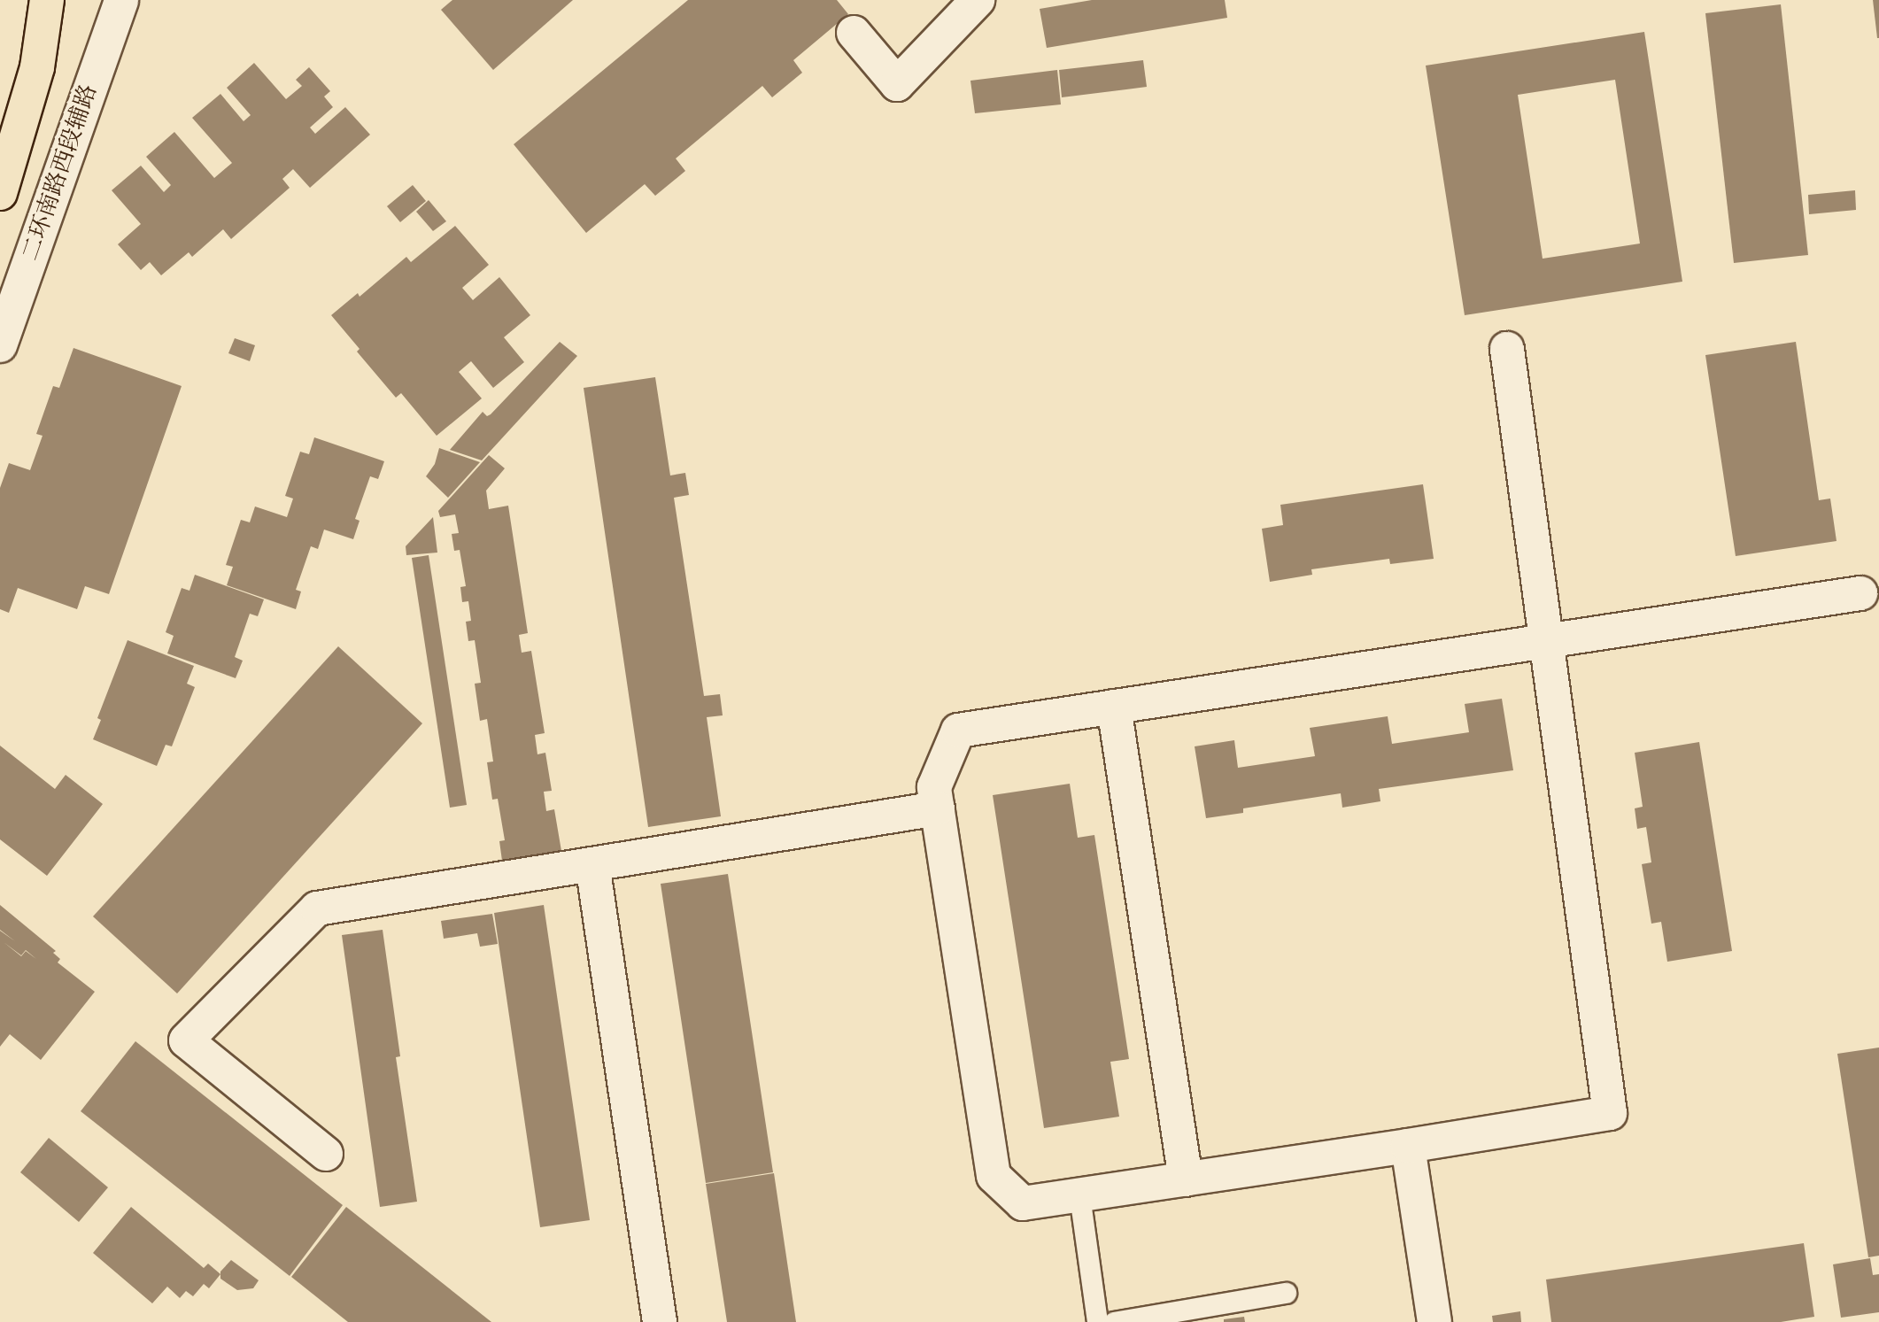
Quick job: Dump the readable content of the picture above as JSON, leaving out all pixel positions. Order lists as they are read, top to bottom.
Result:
{
  "streets": {
    "street": ["二环南路西段辅路"]
  }
}
